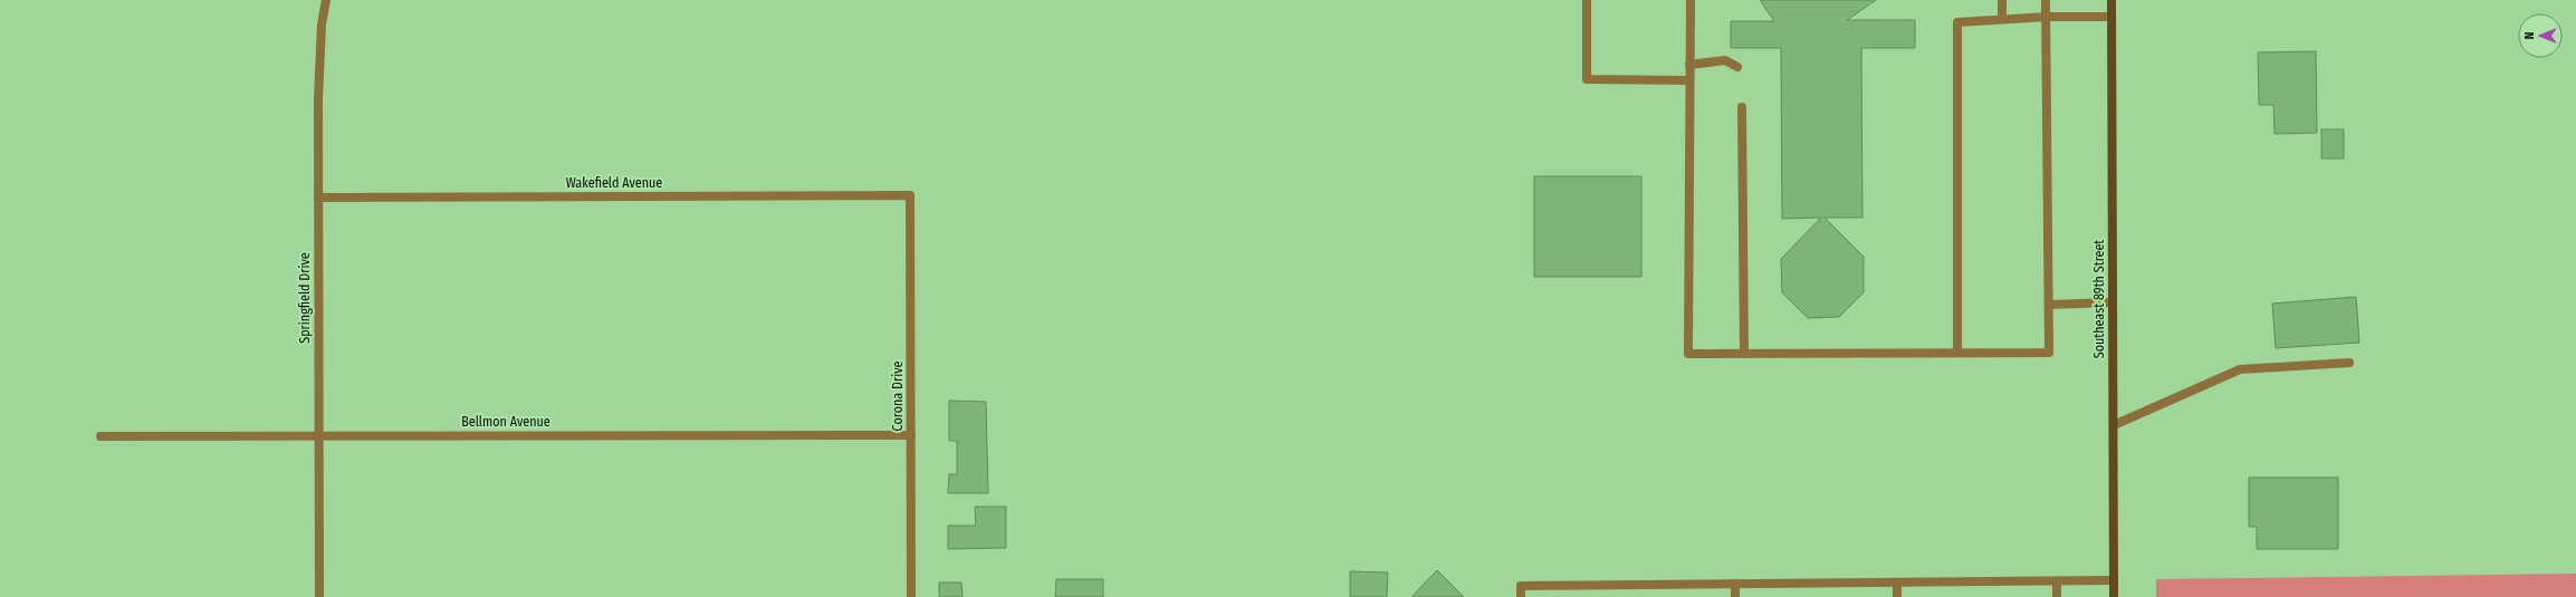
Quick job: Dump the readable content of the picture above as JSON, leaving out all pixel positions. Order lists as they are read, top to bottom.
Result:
{
  "streets": {
    "main road": ["Southeast 89th Street"],
    "street": [
      "Wakefield Avenue",
      "Springfield Drive",
      "Corona Drive",
      "Bellmon Avenue"
    ]
  },
  "crossings": [
    ["Wakefield Avenue", "Springfield Drive"],
    ["Wakefield Avenue", "Corona Drive"],
    ["Springfield Drive", "Bellmon Avenue"],
    ["Corona Drive", "Bellmon Avenue"]
  ],
  "north": "left"
}
